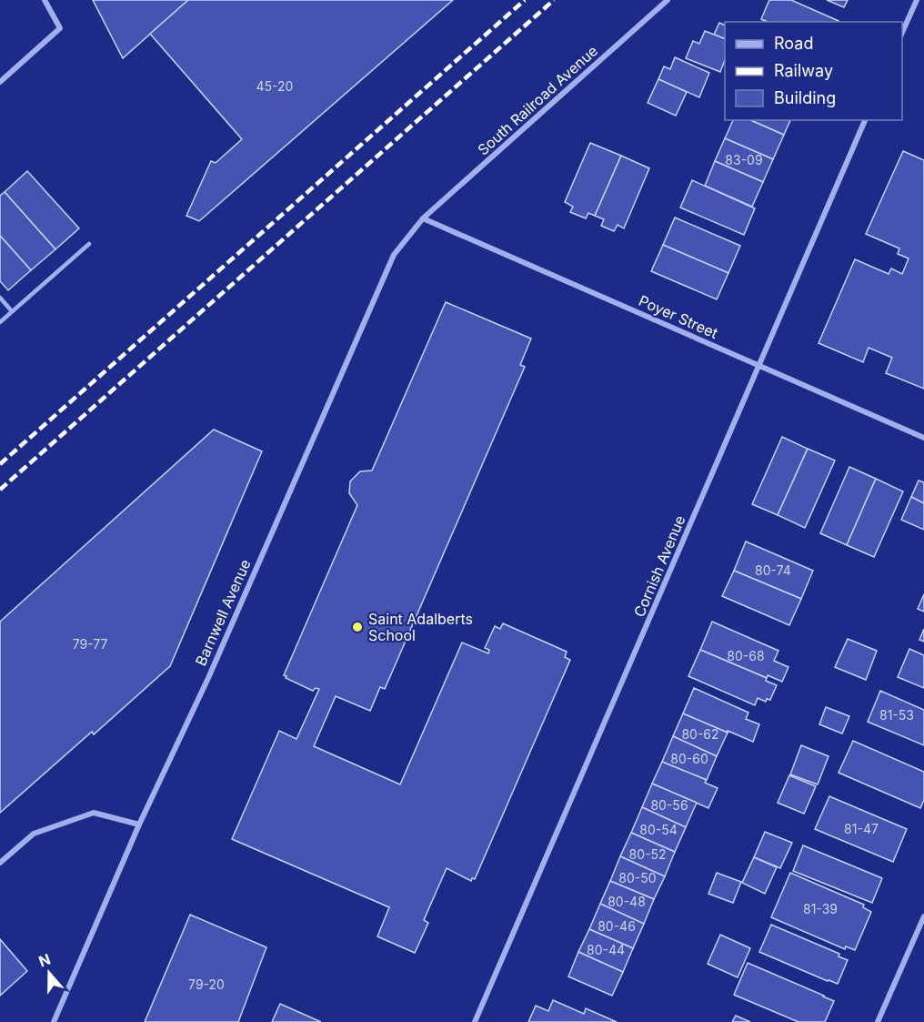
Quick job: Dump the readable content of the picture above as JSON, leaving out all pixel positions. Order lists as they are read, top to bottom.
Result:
{
  "streets": {
    "street": [
      "South Railroad Avenue",
      "Poyer Street",
      "Cornish Avenue",
      "Barnwell Avenue"
    ]
  },
  "crossings": [
    ["South Railroad Avenue", "Poyer Street"],
    ["South Railroad Avenue", "Barnwell Avenue"],
    ["Poyer Street", "Cornish Avenue"],
    ["Poyer Street", "Barnwell Avenue"]
  ],
  "places": ["Saint Adalberts School"],
  "house_numbers": [
    "45-20",
    "83-09",
    "80-74",
    "79-77",
    "80-68",
    "81-53",
    "80-62",
    "80-60",
    "80-56",
    "81-47",
    "80-54",
    "80-52",
    "80-50",
    "80-48",
    "81-39",
    "80-46",
    "80-44",
    "79-20"
  ],
  "legend": ["Road", "Railway", "Building"],
  "north": "top"
}
